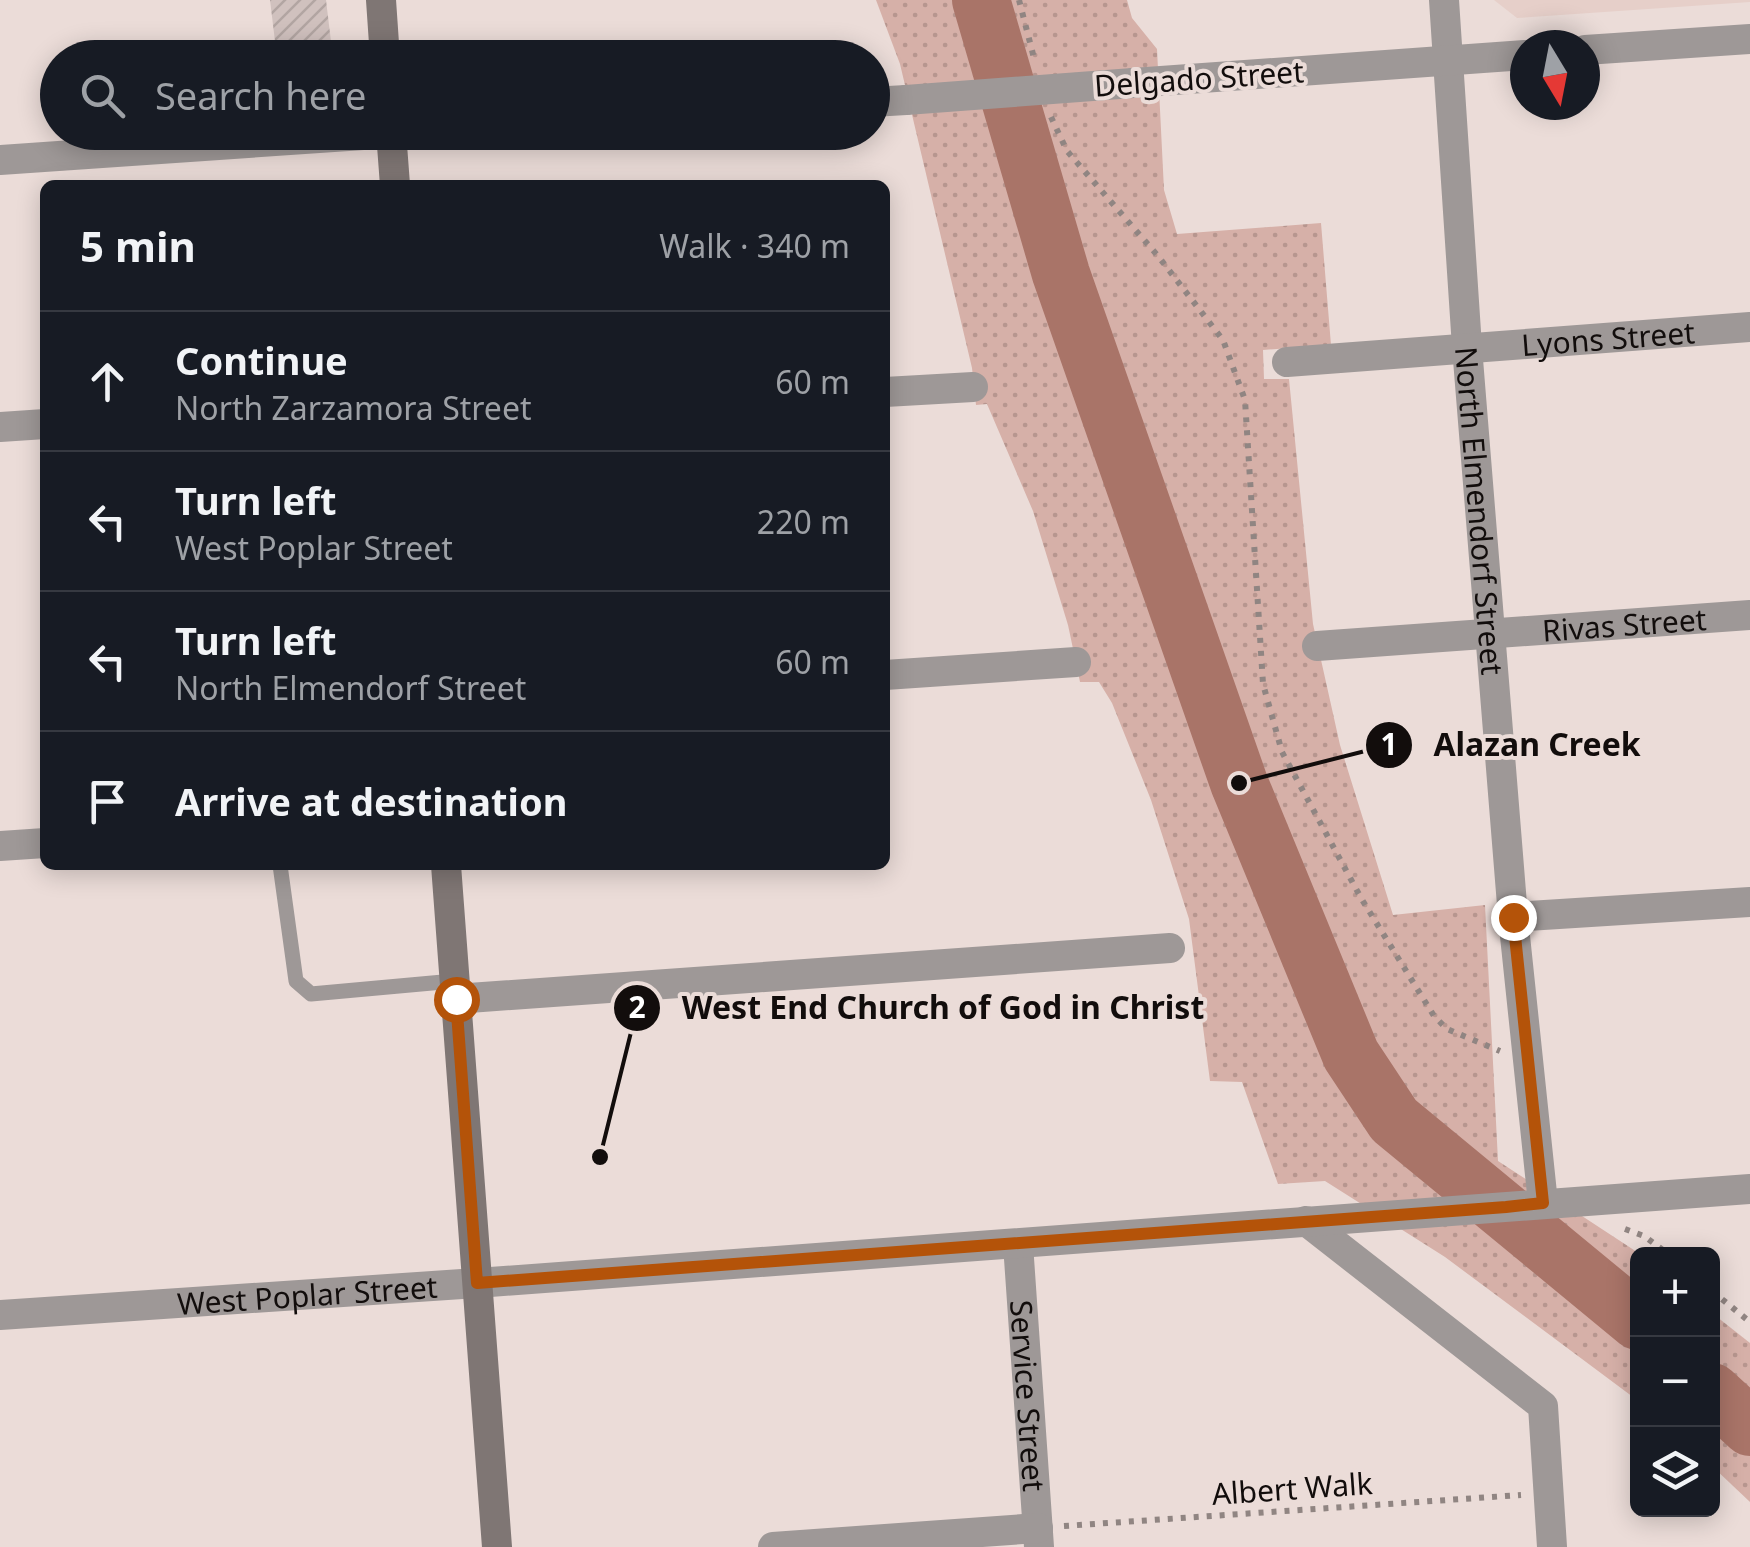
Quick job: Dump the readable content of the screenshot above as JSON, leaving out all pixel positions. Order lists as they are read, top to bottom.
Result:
{
  "streets": {
    "street": [
      "Delgado Street",
      "Lyons Street",
      "North Elmendorf Street",
      "Rivas Street",
      "West Poplar Street",
      "Service Street"
    ],
    "path": ["Albert Walk"]
  },
  "crossings": [
    ["Delgado Street", "North Elmendorf Street"],
    ["Lyons Street", "North Elmendorf Street"],
    ["North Elmendorf Street", "Rivas Street"],
    ["North Elmendorf Street", "West Poplar Street"],
    ["West Poplar Street", "Service Street"],
    ["Service Street", "Albert Walk"]
  ],
  "places": ["Alazan Creek", "West End Church of God in Christ"],
  "north": "bottom",
  "page": {
    "search": "Search here",
    "heading": ["5 min", "Walk · 340 m"],
    "list": [
      ["Continue", "North Zarzamora Street", "60 m"],
      ["Turn left", "West Poplar Street", "220 m"],
      ["Turn left", "North Elmendorf Street", "60 m"],
      "Arrive at destination"
    ],
    "map_buttons": ["+", "−"]
  }
}
